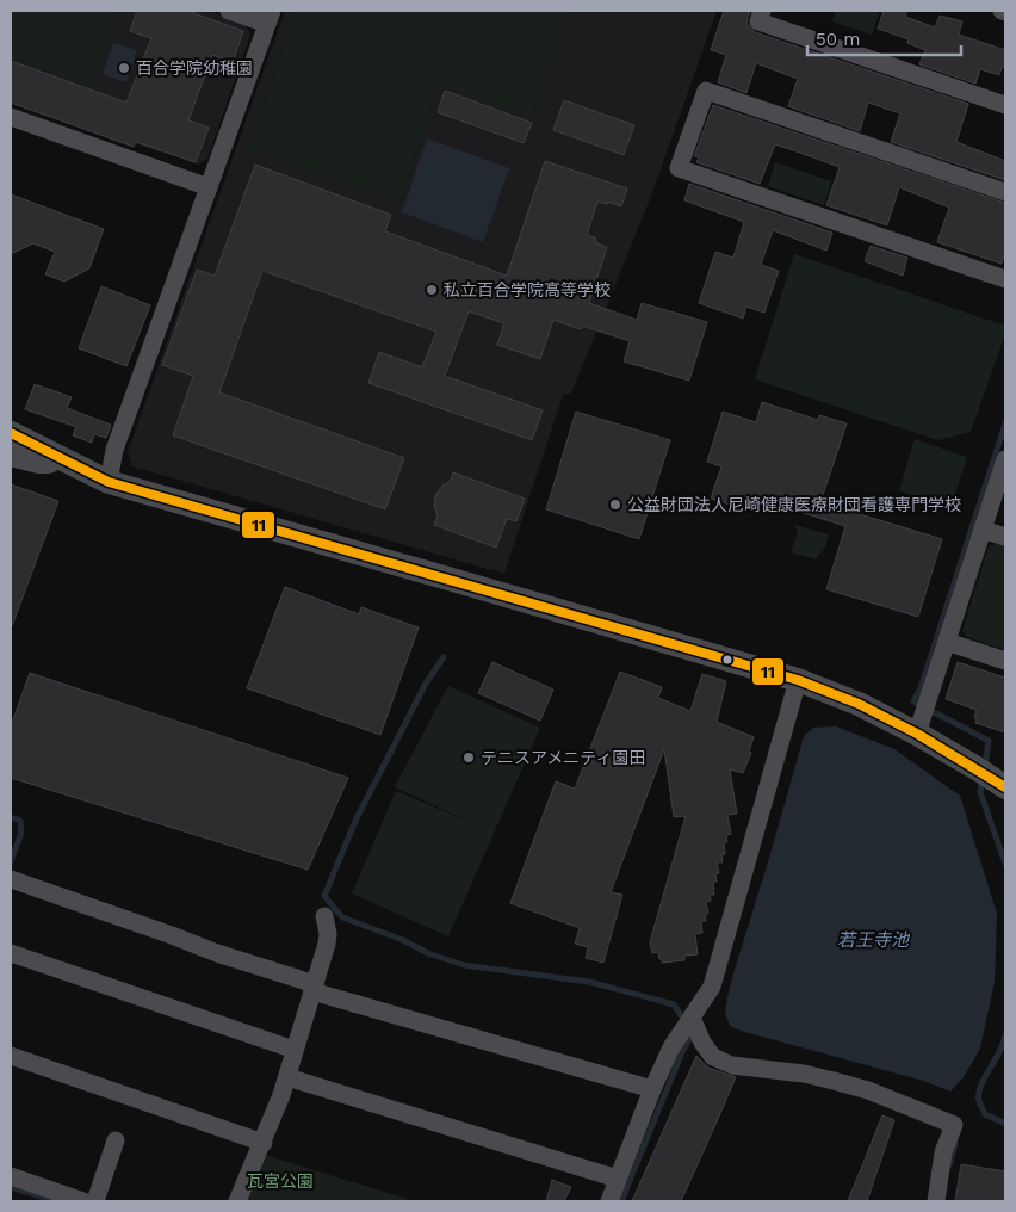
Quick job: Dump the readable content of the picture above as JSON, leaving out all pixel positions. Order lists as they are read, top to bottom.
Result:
{
  "water": ["若王寺池"],
  "parks": ["瓦宮公園"],
  "places": [
    "百合学院幼稚園",
    "私立百合学院高等学校",
    "公益財団法人尼崎健康医療財団看護専門学校",
    "テニスアメニティ園田"
  ],
  "lines": ["transit line 11"],
  "scale_bar": "50 m"
}
